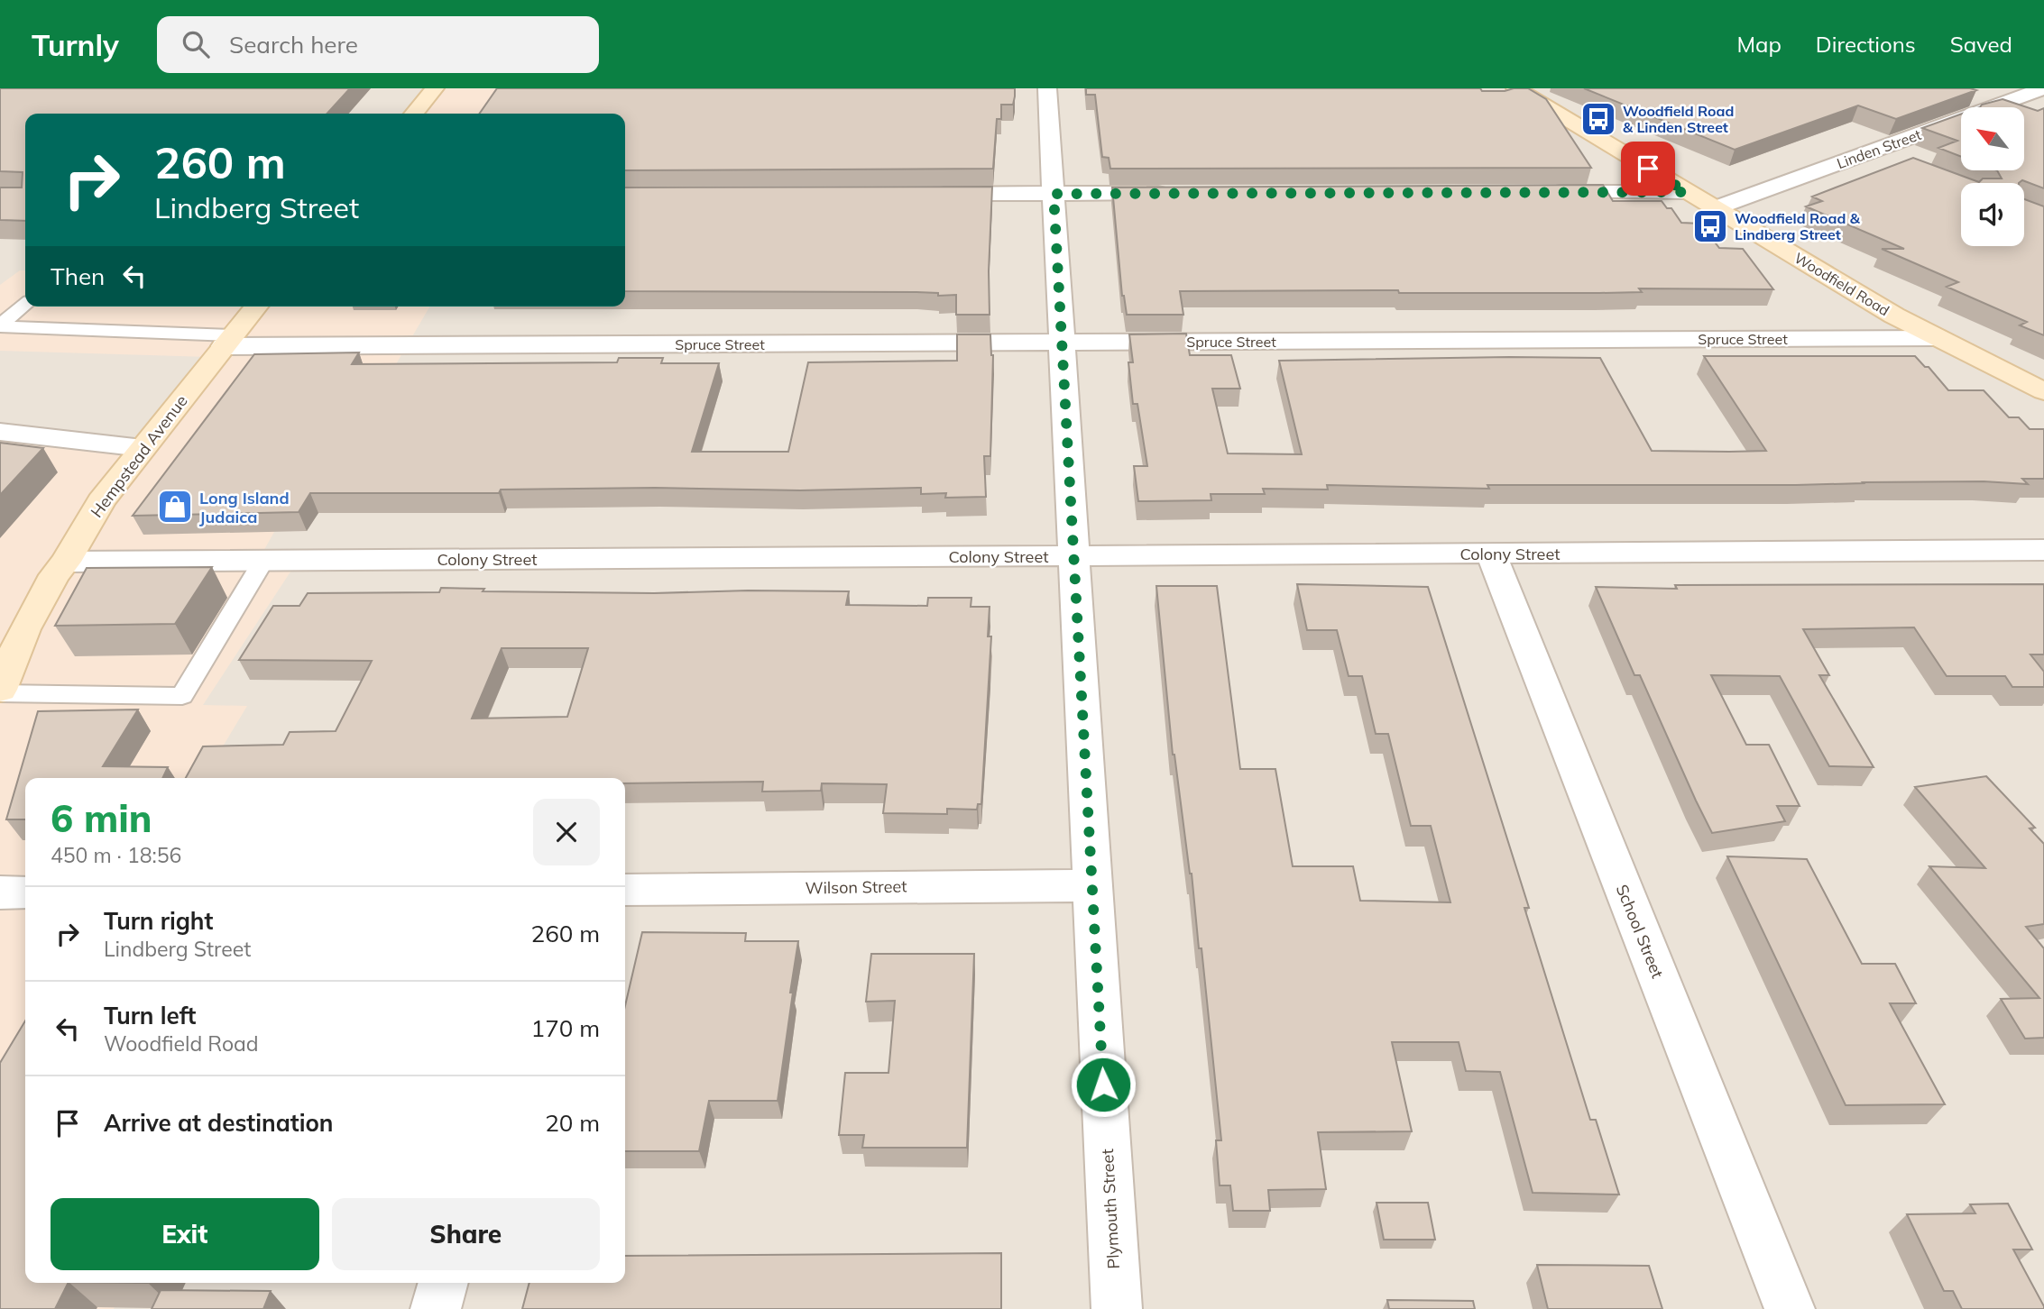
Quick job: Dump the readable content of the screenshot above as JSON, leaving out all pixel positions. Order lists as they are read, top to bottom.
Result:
{
  "streets": {
    "main road": ["Woodfield Road", "Hempstead Avenue"],
    "street": [
      "Linden Street",
      "Spruce Street",
      "Colony Street",
      "Wilson Street",
      "School Street",
      "Plymouth Street"
    ]
  },
  "crossings": [
    ["Linden Street", "Woodfield Road"],
    ["Woodfield Road", "Spruce Street"],
    ["Spruce Street", "Hempstead Avenue"],
    ["Spruce Street", "Plymouth Street"],
    ["Hempstead Avenue", "Colony Street"],
    ["Colony Street", "School Street"],
    ["Colony Street", "Plymouth Street"],
    ["Wilson Street", "Plymouth Street"]
  ],
  "places": {
    "bus stop": ["Woodfield Road & Linden Street", "Woodfield Road & Lindberg Street"],
    "shop": ["Long Island Judaica"]
  },
  "north": "top left",
  "page": {
    "header": "Turnly",
    "search": "Search here",
    "nav": ["Map", "Directions", "Saved"],
    "turn": ["260 m", "Lindberg Street"],
    "then": "Then",
    "heading": ["6 min", "450 m · 18:56"],
    "list": [
      {
        "name": "Turn right",
        "note": "Lindberg Street",
        "value": "260 m"
      },
      {
        "name": "Turn left",
        "note": "Woodfield Road",
        "value": "170 m"
      },
      {
        "name": "Arrive at destination",
        "value": "20 m"
      }
    ],
    "buttons": ["Exit", "Share"]
  }
}
